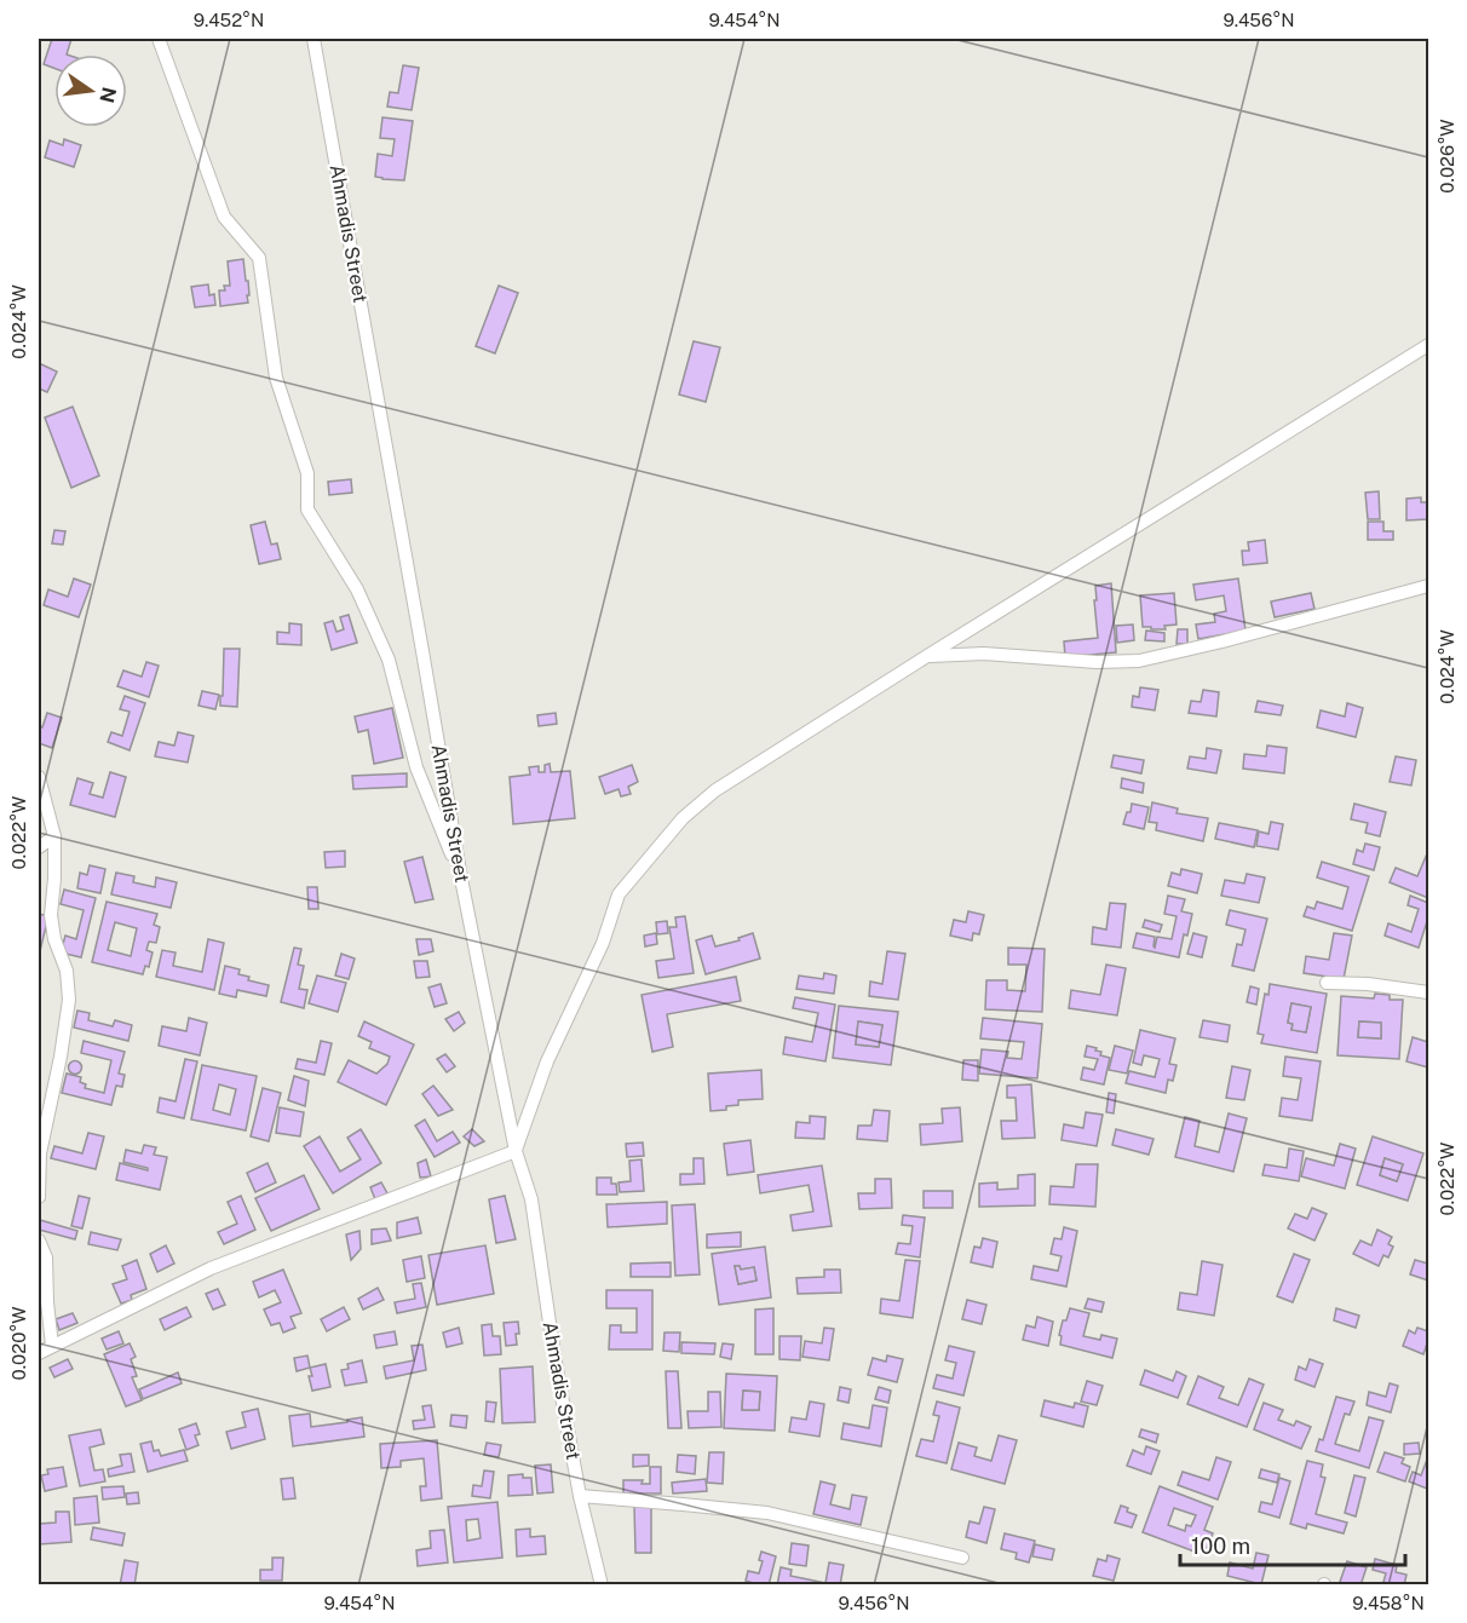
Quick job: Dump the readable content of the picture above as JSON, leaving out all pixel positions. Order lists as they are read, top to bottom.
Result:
{
  "streets": {
    "street": ["Ahmadis Street"]
  },
  "scale_bar": "100 m",
  "north": "right",
  "coordinates": [
    "9.452°N",
    "9.454°N",
    "9.456°N",
    "0.026°W",
    "0.024°W",
    "0.022°W",
    "0.020°W",
    "9.458°N"
  ]
}
